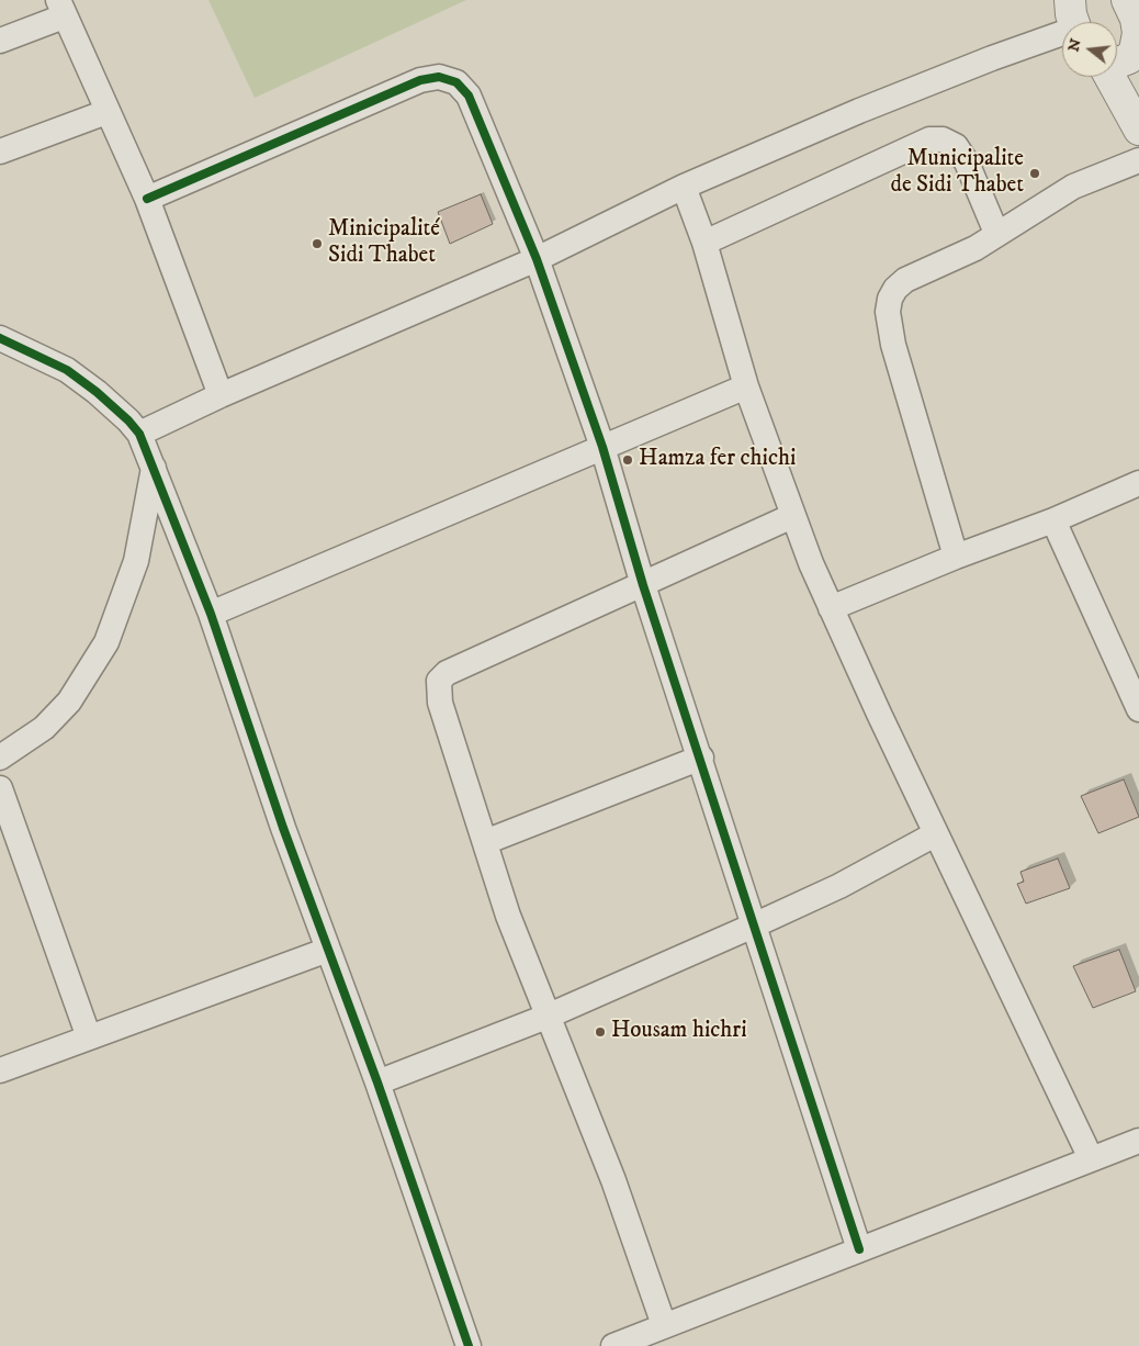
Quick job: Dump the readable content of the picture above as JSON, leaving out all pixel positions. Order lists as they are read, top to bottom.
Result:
{
  "places": [
    "Municipalite de Sidi Thabet",
    "Minicipalité Sidi Thabet",
    "Hamza fer chichi",
    "Housam hichri"
  ],
  "north": "left"
}
